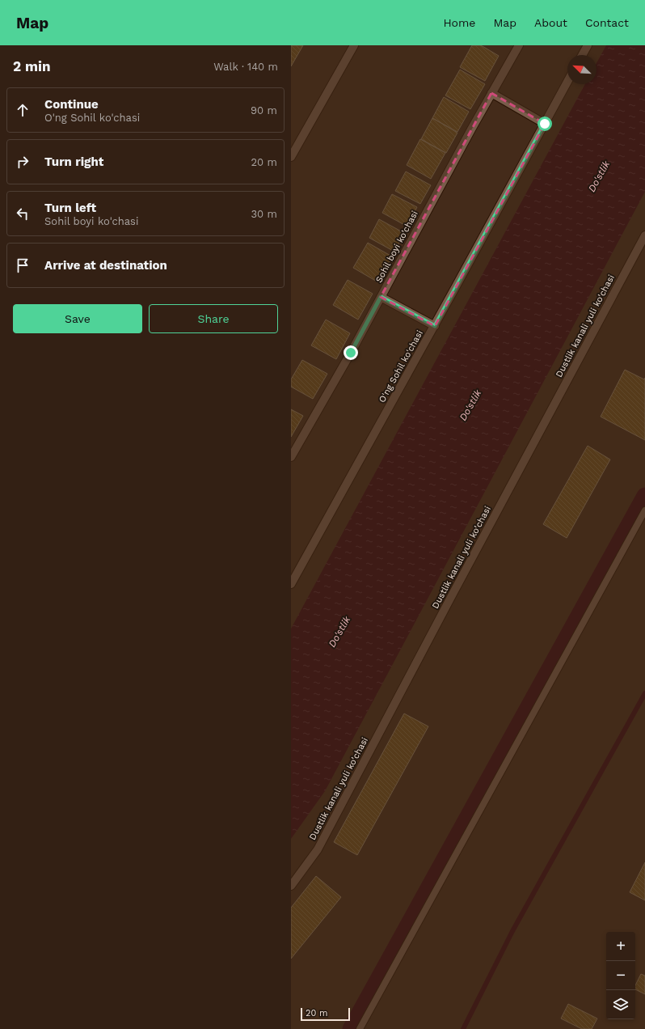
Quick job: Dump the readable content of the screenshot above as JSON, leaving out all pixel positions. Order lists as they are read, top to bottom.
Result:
{
  "streets": {
    "street": ["Sohil boyi ko'chasi", "Dustlik kanali yuli ko'chasi", "O'ng Sohil ko'chasi"]
  },
  "water": ["Do'stlik"],
  "scale_bar": "20 m",
  "north": "top left",
  "page": {
    "header": "Map",
    "nav": [
      "Home",
      "Map",
      "About",
      "Contact"
    ],
    "heading": ["2 min", "Walk · 140 m"],
    "list": [
      ["Continue", "O'ng Sohil ko'chasi", "90 m"],
      ["Turn right", "20 m"],
      ["Turn left", "Sohil boyi ko'chasi", "30 m"],
      "Arrive at destination"
    ],
    "buttons": ["Save", "Share"],
    "map_buttons": ["+", "−"],
    "scale": "20 m"
  }
}
